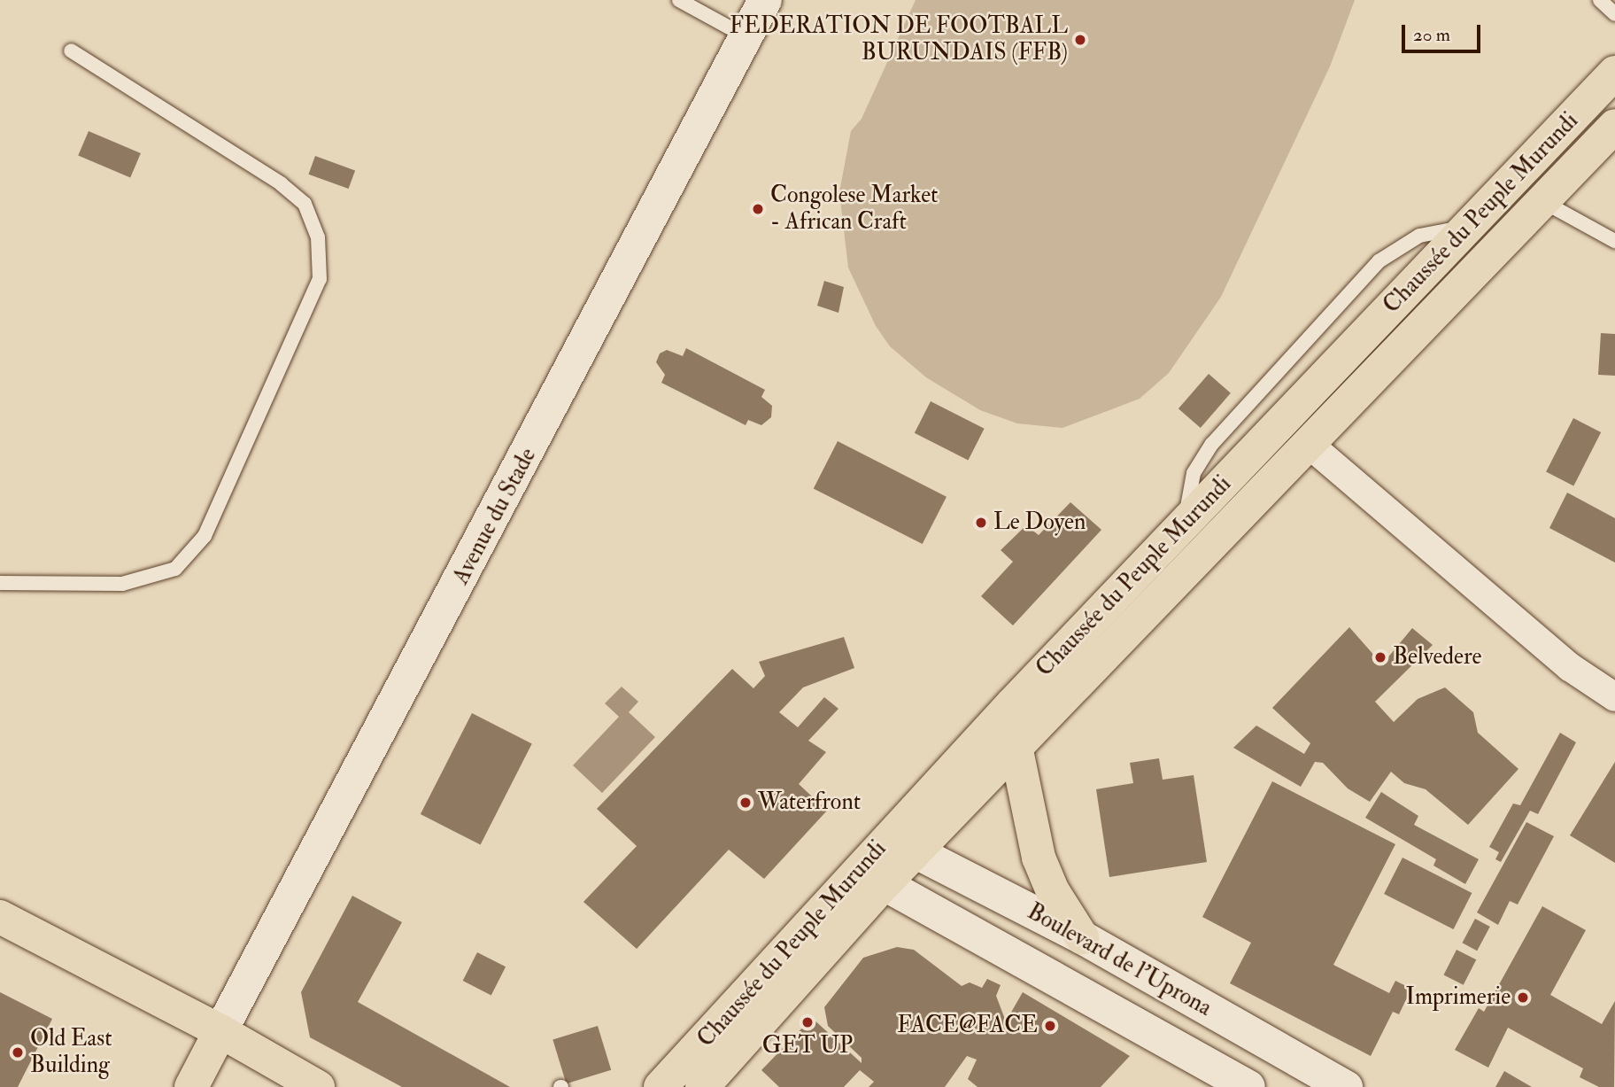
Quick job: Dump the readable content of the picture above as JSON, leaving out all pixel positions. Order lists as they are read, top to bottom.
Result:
{
  "streets": {
    "main road": ["Chaussée du Peuple Murundi"],
    "street": ["Avenue du Stade", "Boulevard de l'Uprona"]
  },
  "crossings": [
    ["Chaussée du Peuple Murundi", "Boulevard de l'Uprona"]
  ],
  "places": [
    "FEDERATION DE FOOTBALL BURUNDAIS (FFB)",
    "Congolese Market - African Craft",
    "Le Doyen",
    "Belvedere",
    "Waterfront",
    "Imprimerie",
    "GET UP",
    "FACE@FACE",
    "Old East Building"
  ],
  "scale_bar": "20 m"
}
